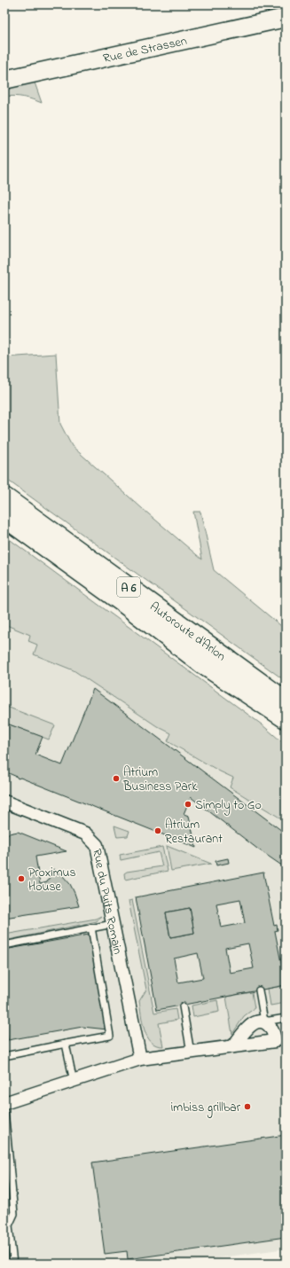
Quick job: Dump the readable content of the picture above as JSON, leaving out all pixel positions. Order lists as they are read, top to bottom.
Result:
{
  "streets": {
    "highway": ["A 6", "Autoroute d'Arlon"],
    "main road": ["Rue de Strassen"],
    "street": ["Rue du Puits Romain"]
  },
  "crossings": [
    ["A 6", "Autoroute d'Arlon"]
  ],
  "places": [
    "Atrium Business Park",
    "Simply to Go",
    "Atrium Restaurant",
    "Proximus House",
    "imbiss grillbar"
  ]
}
